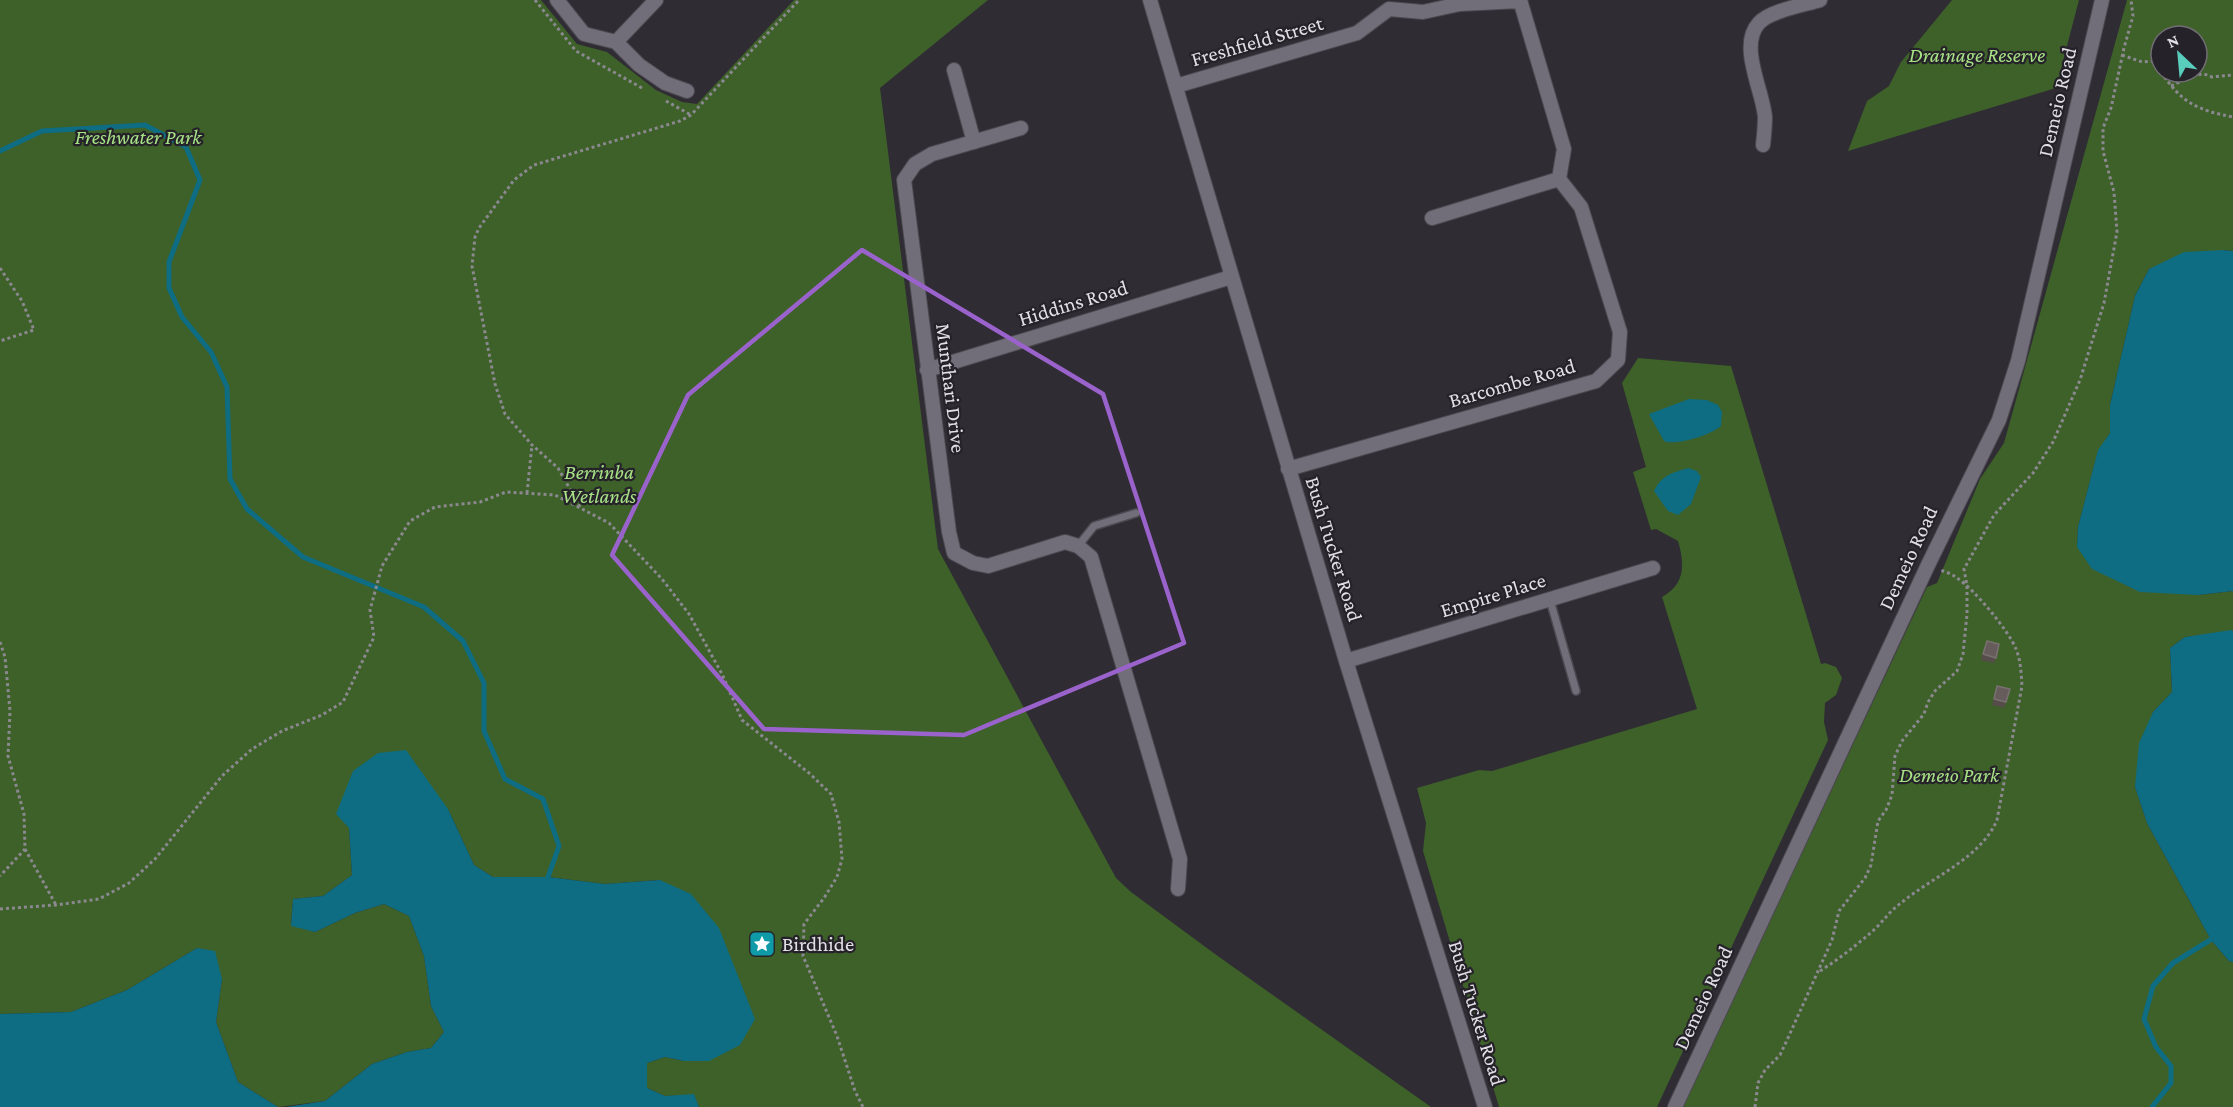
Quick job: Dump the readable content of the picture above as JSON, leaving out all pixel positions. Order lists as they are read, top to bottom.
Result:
{
  "streets": {
    "street": [
      "Freshfield Street",
      "Demeio Road",
      "Hiddins Road",
      "Barcombe Road",
      "Munthari Drive",
      "Bush Tucker Road",
      "Empire Place"
    ]
  },
  "crossings": [
    ["Freshfield Street", "Bush Tucker Road"],
    ["Hiddins Road", "Munthari Drive"],
    ["Hiddins Road", "Bush Tucker Road"],
    ["Barcombe Road", "Bush Tucker Road"],
    ["Bush Tucker Road", "Empire Place"]
  ],
  "parks": [
    "Drainage Reserve",
    "Freshwater Park",
    "Berrinba Wetlands",
    "Demeio Park"
  ],
  "places": {
    "place": ["Birdhide"]
  },
  "north": "top left"
}
